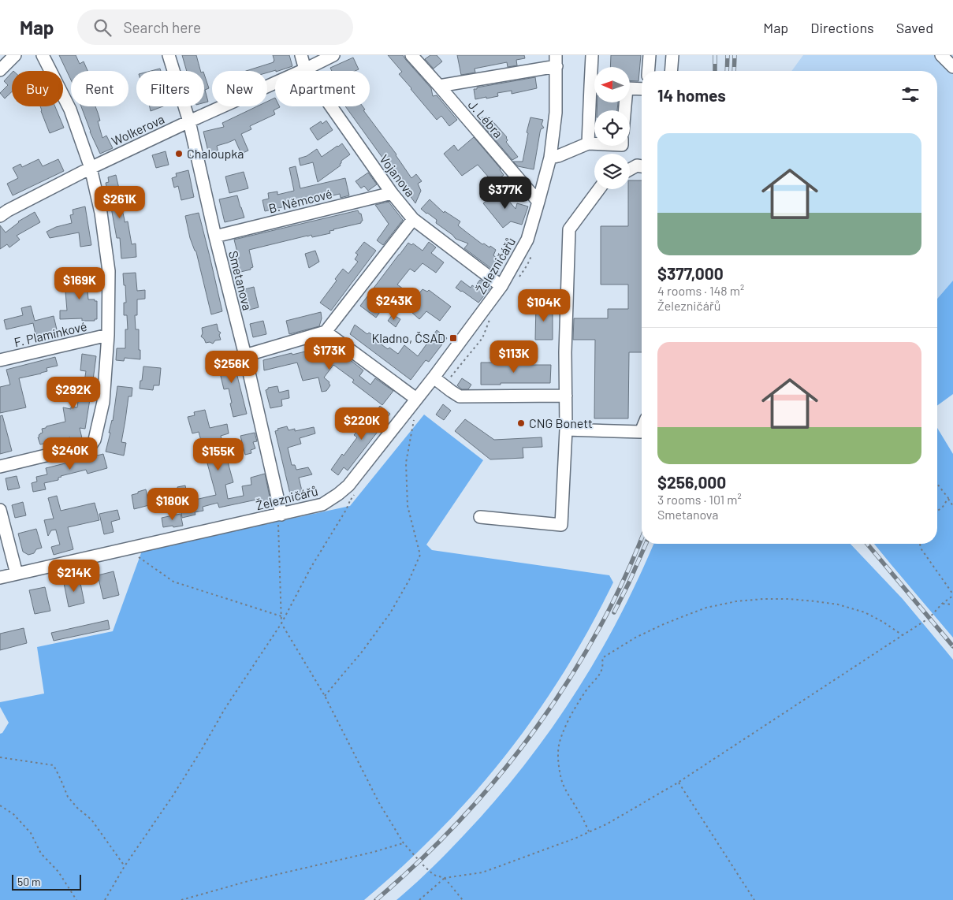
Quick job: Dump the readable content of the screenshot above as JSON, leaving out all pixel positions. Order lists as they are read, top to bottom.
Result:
{
  "streets": {
    "street": [
      "J. Lébra",
      "Wolkerova",
      "Vojanova",
      "B. Němcové",
      "Železničářů",
      "Smetanova",
      "F. Plamínkové"
    ]
  },
  "crossings": [
    ["J. Lébra", "Železničářů"],
    ["Wolkerova", "Vojanova"],
    ["Wolkerova", "Smetanova"],
    ["Vojanova", "B. Němcové"],
    ["Vojanova", "Železničářů"],
    ["B. Němcové", "Smetanova"],
    ["Železničářů", "Smetanova"]
  ],
  "places": {
    "other": ["Chaloupka", "CNG Bonett"],
    "transit": ["Kladno, ČSAD"]
  },
  "scale_bar": "50 m",
  "north": "left",
  "page": {
    "header": "Map",
    "search": "Search here",
    "nav": ["Map", "Directions", "Saved"],
    "chip": [
      "Buy",
      "Rent",
      "Filters",
      "New",
      "Apartment"
    ],
    "heading": "14 homes",
    "list": [
      {
        "name": "$377,000",
        "note": "4 rooms · 148 m² · Železničářů"
      },
      {
        "name": "$256,000",
        "note": "3 rooms · 101 m² · Smetanova"
      }
    ],
    "price": [
      "$377K",
      "$261K",
      "$169K",
      "$243K",
      "$104K",
      "$173K",
      "$113K",
      "$256K",
      "$292K",
      "$220K",
      "$240K",
      "$155K",
      "$180K",
      "$214K"
    ],
    "scale": "50 m"
  }
}
